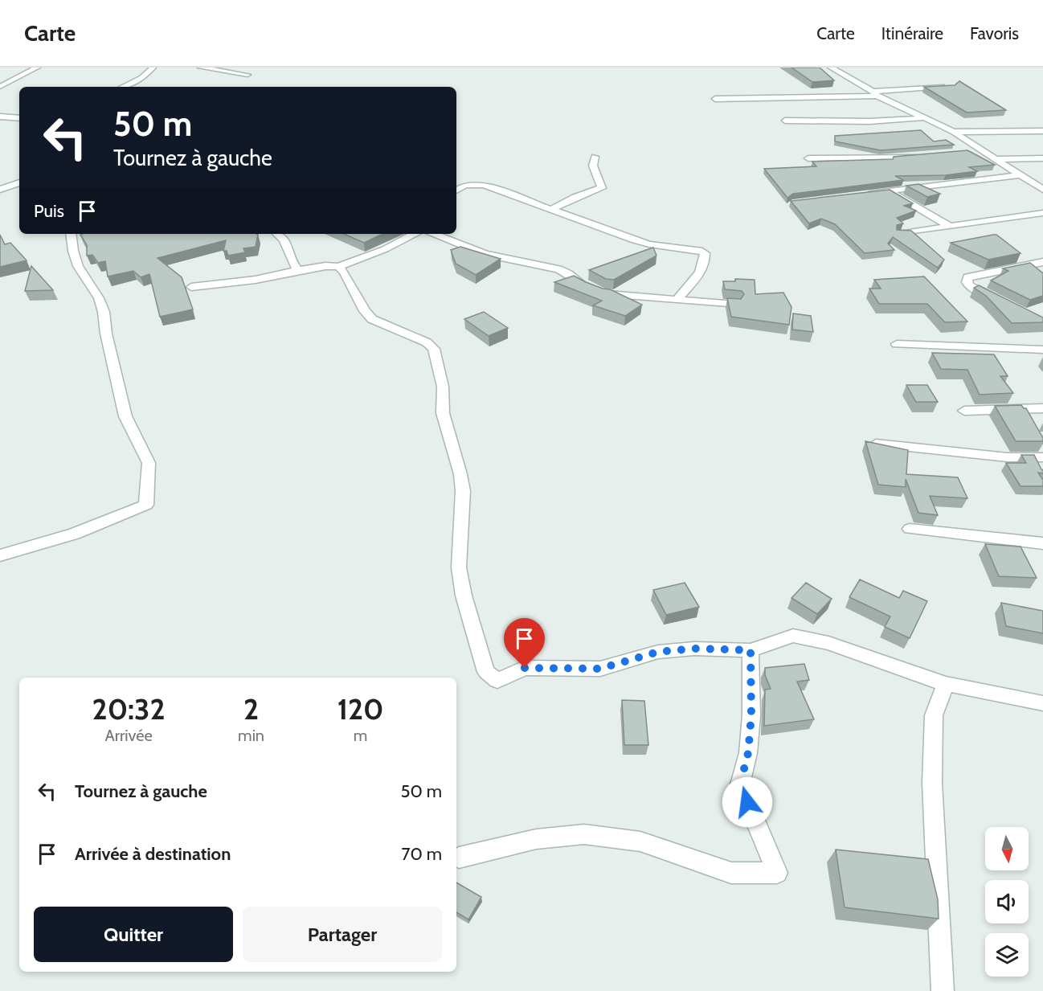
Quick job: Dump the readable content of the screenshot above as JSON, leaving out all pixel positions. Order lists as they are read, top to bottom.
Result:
{
  "north": "bottom",
  "page": {
    "header": "Carte",
    "nav": ["Carte", "Itinéraire", "Favoris"],
    "turn": ["50 m", "Tournez à gauche"],
    "then": "Puis",
    "eta": [
      "20:32",
      "Arrivée",
      "2",
      "min",
      "120",
      "m"
    ],
    "list": [
      {
        "name": "Tournez à gauche",
        "value": "50 m"
      },
      {
        "name": "Arrivée à destination",
        "value": "70 m"
      }
    ],
    "buttons": ["Quitter", "Partager"]
  }
}
